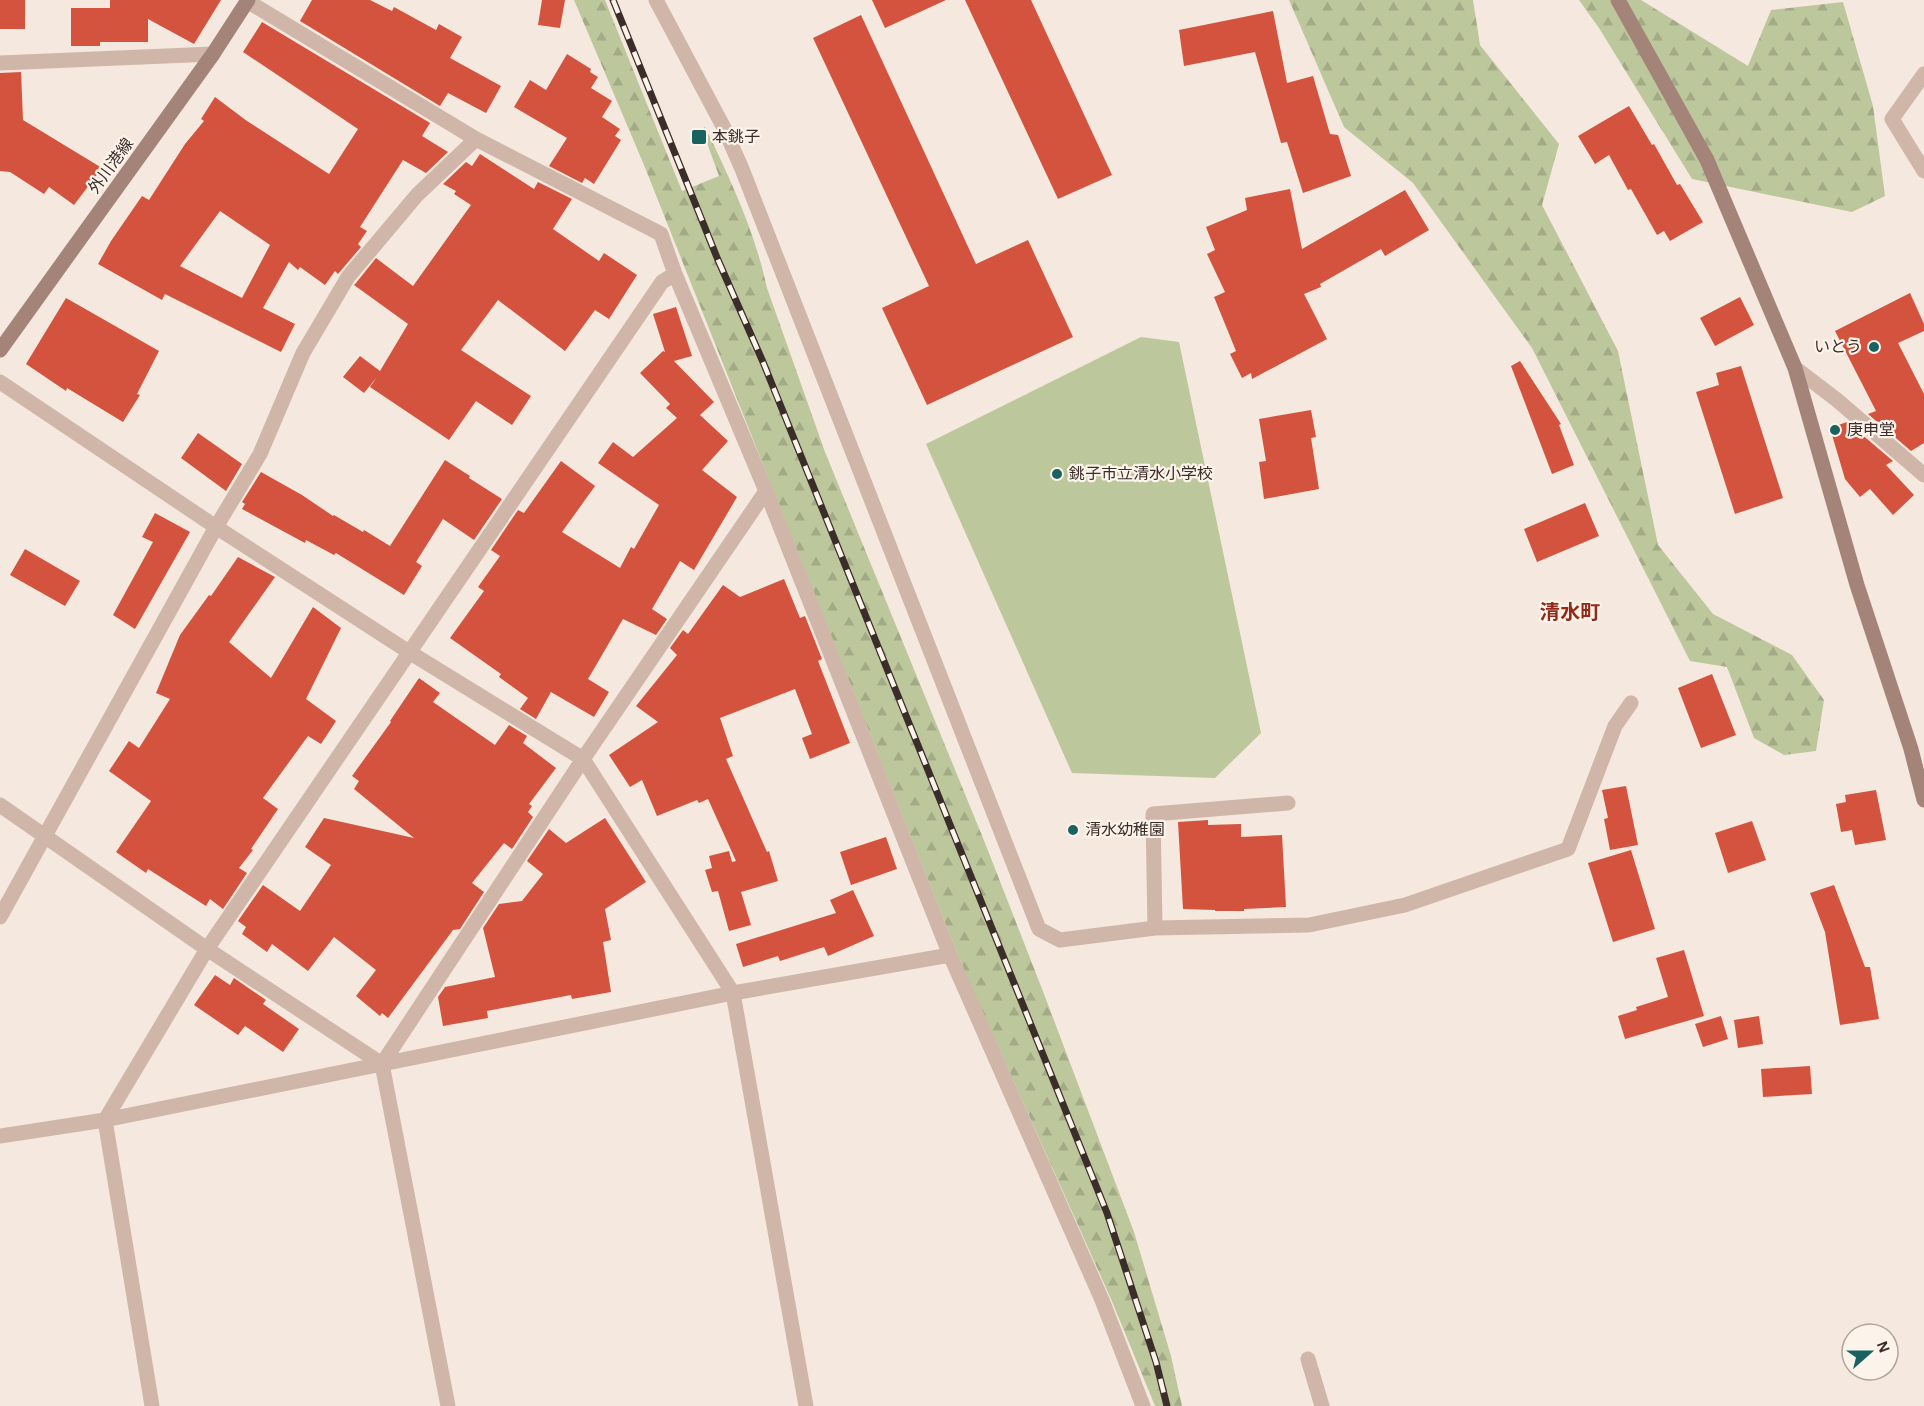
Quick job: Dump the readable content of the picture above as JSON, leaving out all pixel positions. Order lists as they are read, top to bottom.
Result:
{
  "streets": {
    "street": ["外川港線"]
  },
  "districts": ["清水町"],
  "places": {
    "transit": ["本銚子"],
    "other": [
      "いとう",
      "庚申堂",
      "銚子市立清水小学校",
      "清水幼稚園"
    ]
  },
  "north": "right"
}
